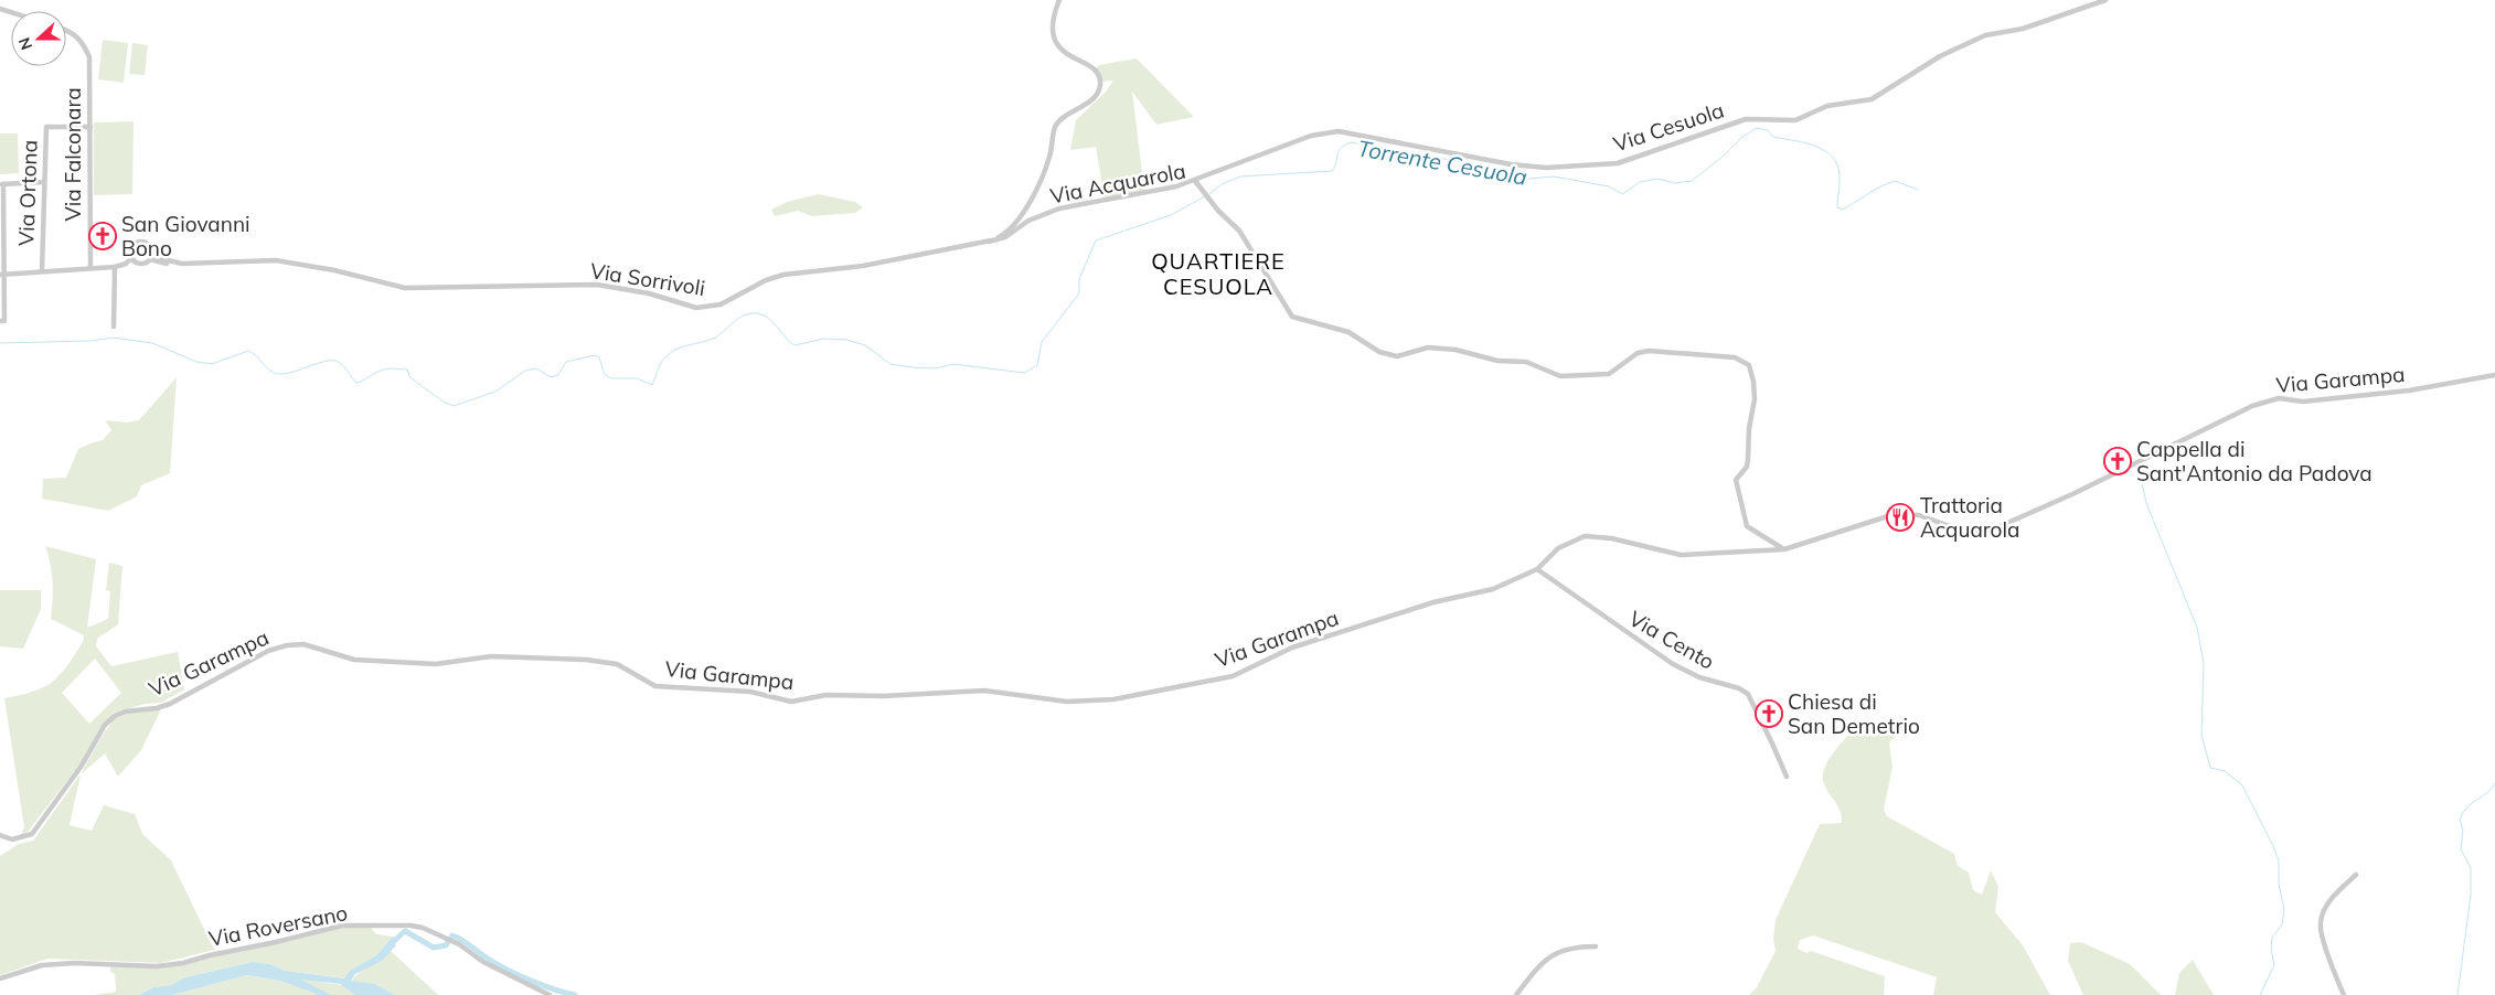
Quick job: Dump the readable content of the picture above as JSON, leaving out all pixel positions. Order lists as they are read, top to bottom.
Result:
{
  "streets": {
    "street": [
      "Via Cesuola",
      "Via Falconara",
      "Via Acquarola",
      "Via Ortona",
      "Via Sorrivoli",
      "Via Garampa",
      "Via Cento",
      "Via Roversano"
    ]
  },
  "crossings": [
    ["Via Cesuola", "Via Acquarola"],
    ["Via Falconara", "Via Ortona"],
    ["Via Acquarola", "Via Sorrivoli"],
    ["Via Acquarola", "Via Garampa"],
    ["Via Garampa", "Via Cento"]
  ],
  "districts": ["QUARTIERE CESUOLA"],
  "water": ["Torrente Cesuola"],
  "places": {
    "church": ["San Giovanni Bono", "Cappella di Sant'Antonio da Padova", "Chiesa di San Demetrio"],
    "restaurant": ["Trattoria Acquarola"]
  },
  "north": "left"
}
